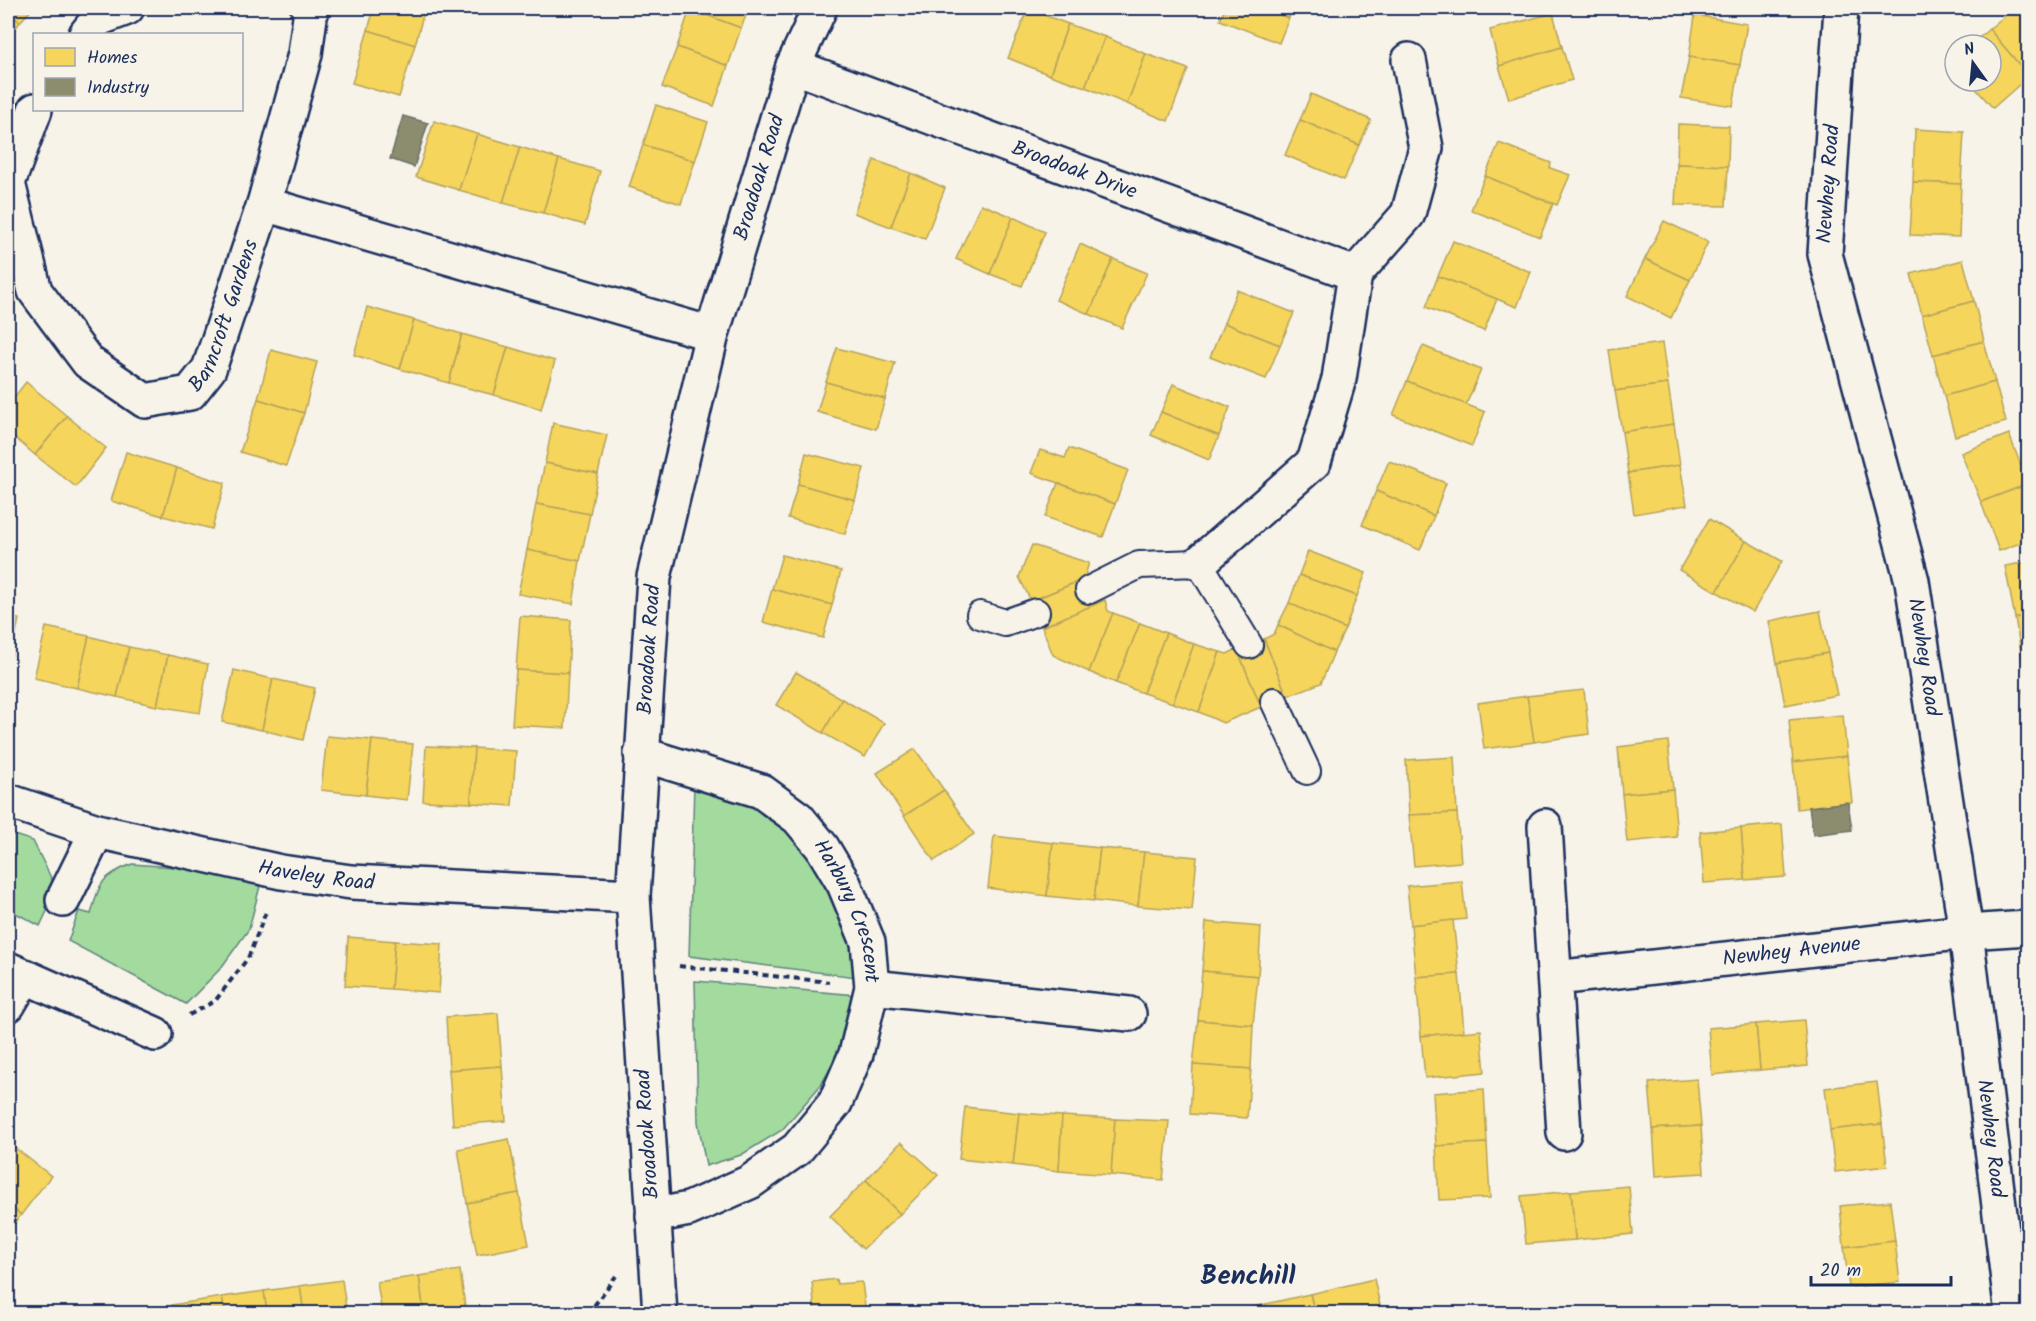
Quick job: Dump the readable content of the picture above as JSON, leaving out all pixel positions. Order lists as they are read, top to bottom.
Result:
{
  "streets": {
    "street": [
      "Broadoak Drive",
      "Broadoak Road",
      "Newhey Road",
      "Barncroft Gardens",
      "Haveley Road",
      "Harbury Crescent",
      "Newhey Avenue"
    ]
  },
  "crossings": [
    ["Broadoak Drive", "Broadoak Road"],
    ["Broadoak Road", "Haveley Road"],
    ["Broadoak Road", "Harbury Crescent"],
    ["Newhey Road", "Newhey Avenue"]
  ],
  "districts": ["Benchill"],
  "legend": ["Homes", "Industry"],
  "scale_bar": "20 m",
  "north": "top"
}
